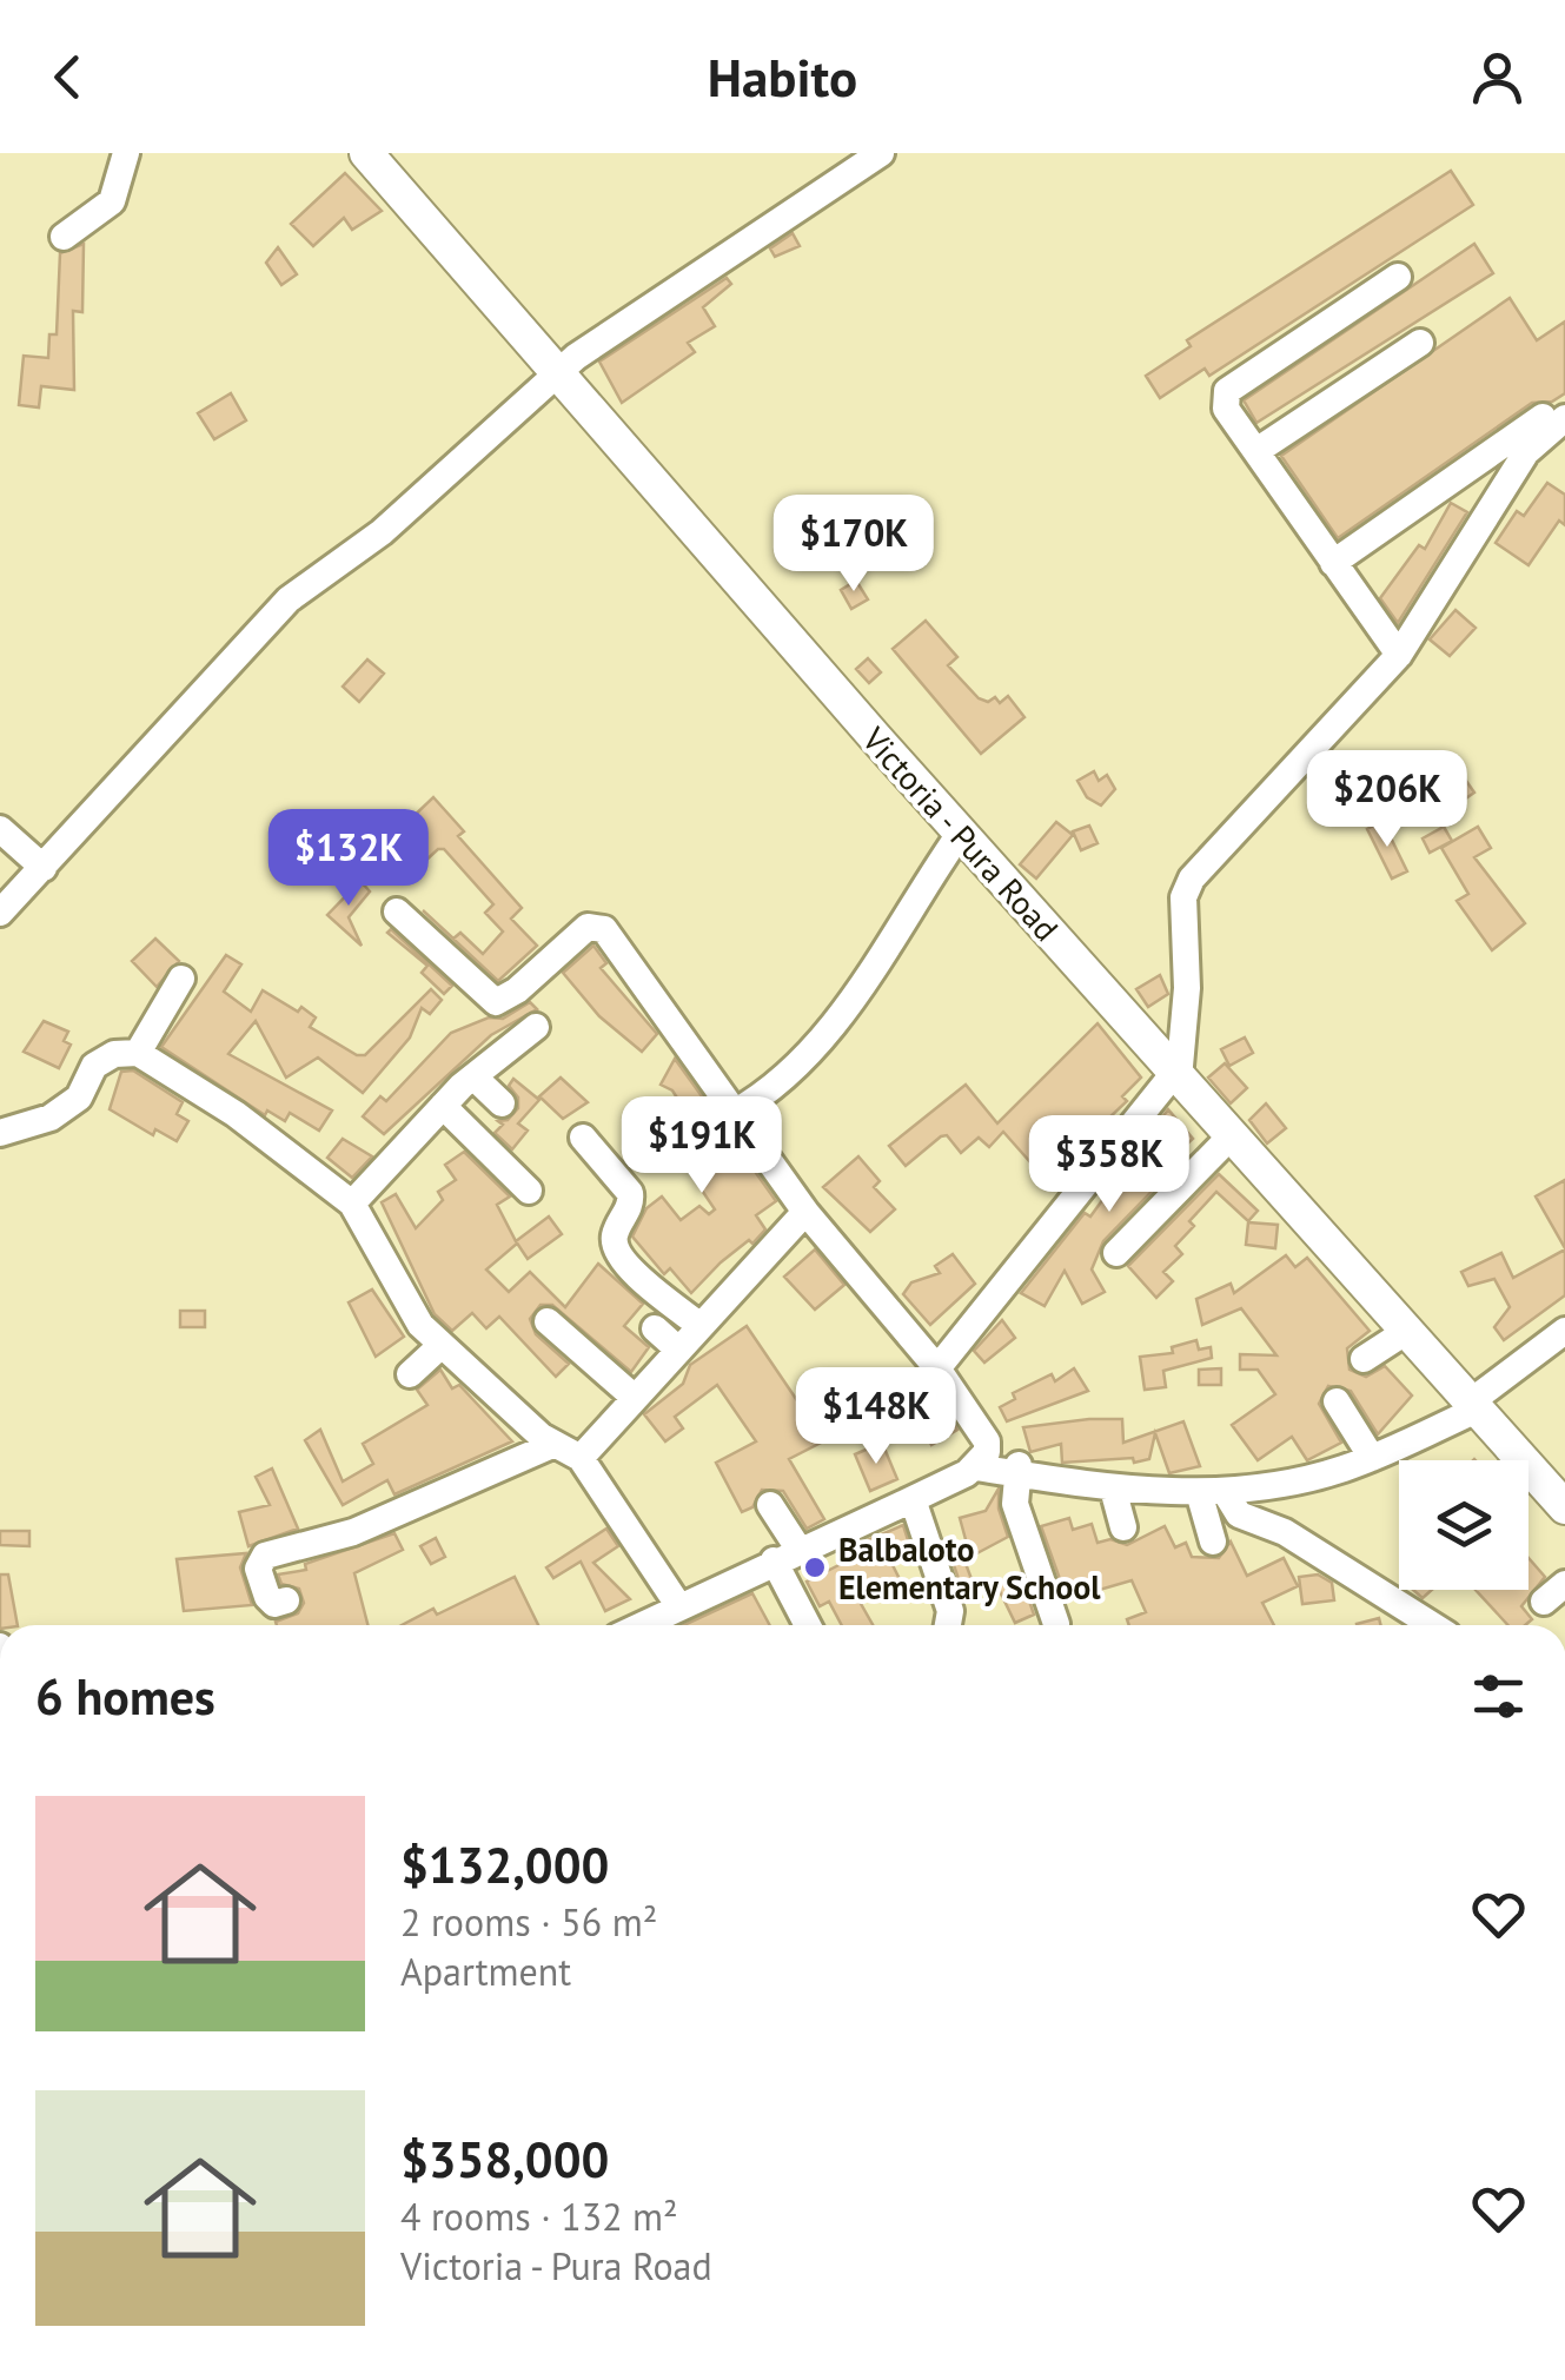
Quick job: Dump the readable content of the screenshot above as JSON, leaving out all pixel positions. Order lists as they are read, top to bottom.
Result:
{
  "streets": {
    "main road": ["Victoria - Pura Road"]
  },
  "places": ["Balbaloto Elementary School"],
  "page": {
    "header": "Habito",
    "price": [
      "$170K",
      "$206K",
      "$132K",
      "$191K",
      "$358K",
      "$148K"
    ],
    "heading": "6 homes",
    "list": [
      {
        "name": "$132,000",
        "note": "2 rooms · 56 m² · Apartment"
      },
      {
        "name": "$358,000",
        "note": "4 rooms · 132 m² · Victoria - Pura Road"
      }
    ]
  }
}
